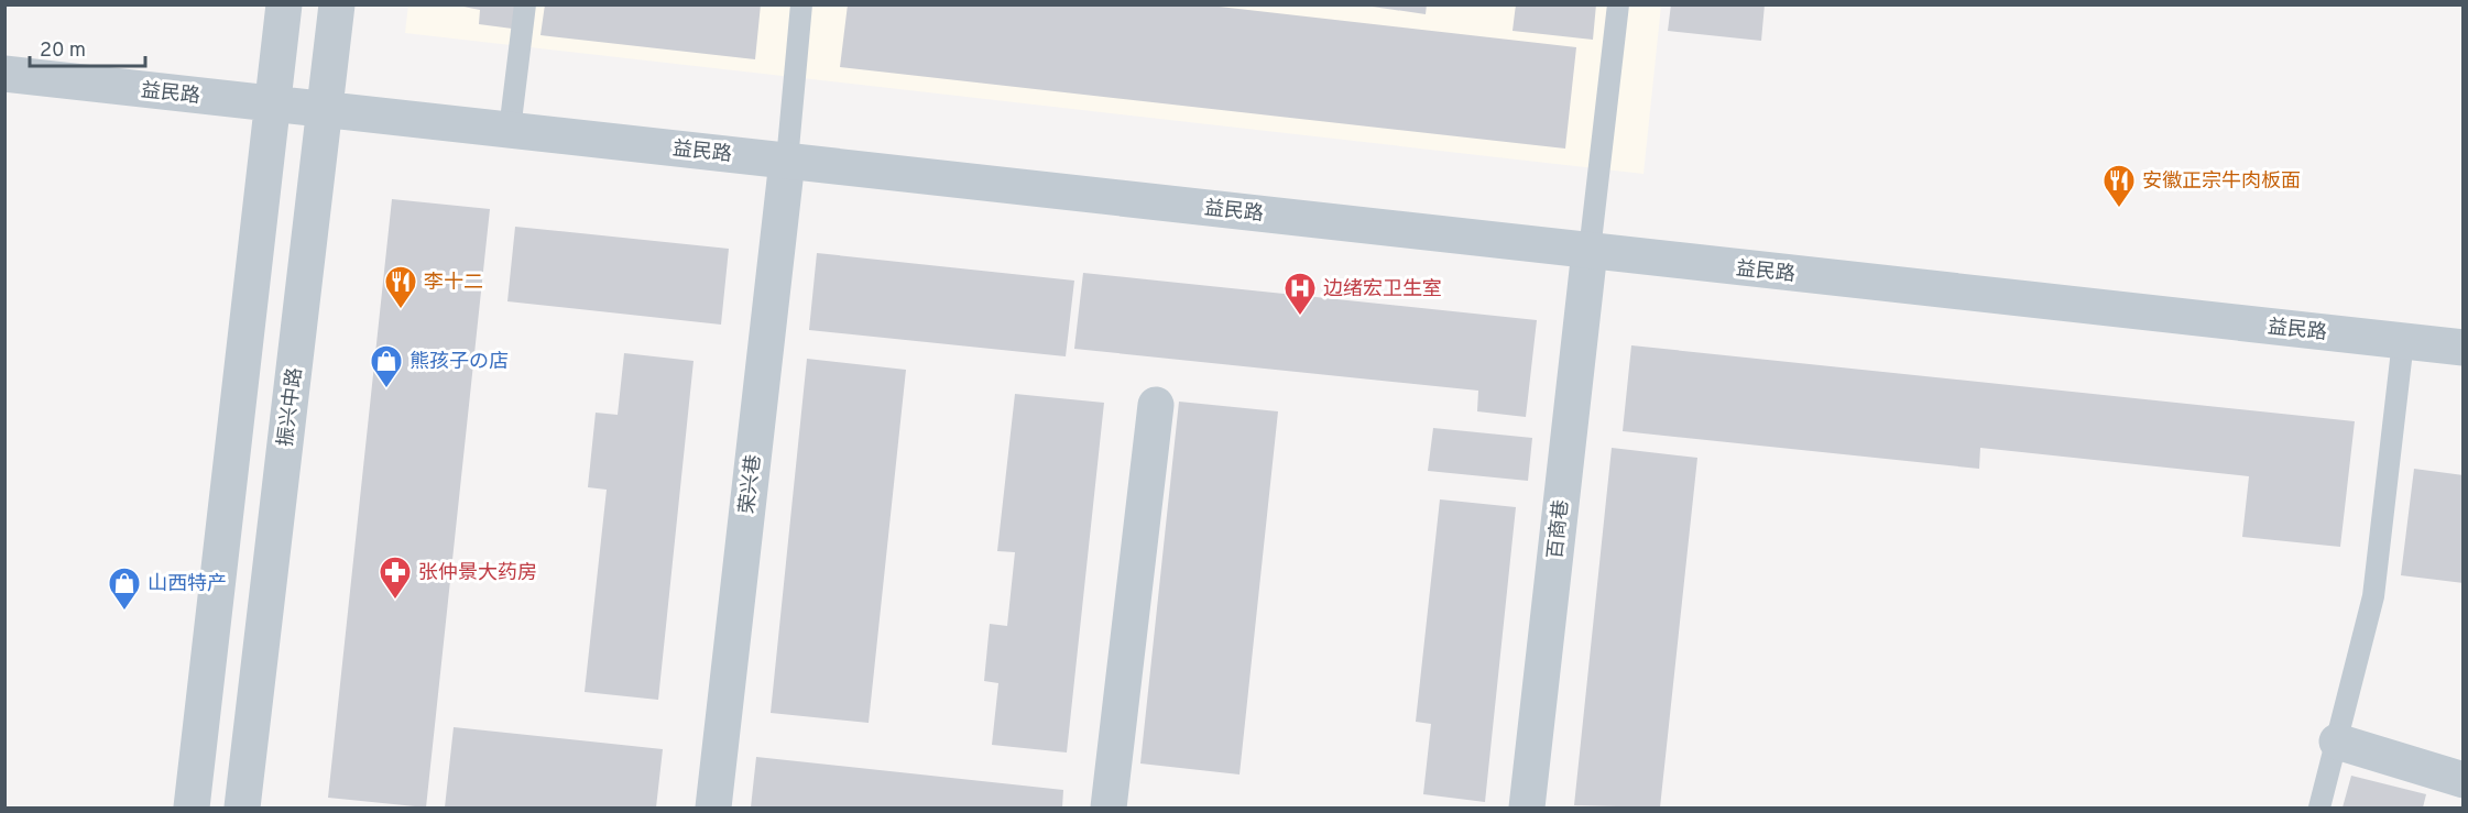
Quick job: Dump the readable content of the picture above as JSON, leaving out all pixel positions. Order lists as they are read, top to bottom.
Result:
{
  "streets": {
    "street": [
      "益民路",
      "振兴中路",
      "荣兴巷",
      "百商巷"
    ]
  },
  "crossings": [
    ["益民路", "振兴中路"],
    ["益民路", "荣兴巷"],
    ["益民路", "百商巷"]
  ],
  "places": {
    "restaurant": ["安徽正宗牛肉板面", "李十二"],
    "hospital": ["边绪宏卫生室"],
    "shop": ["熊孩子の店", "山西特产"],
    "pharmacy": ["张仲景大药房"]
  },
  "scale_bar": "20 m"
}
